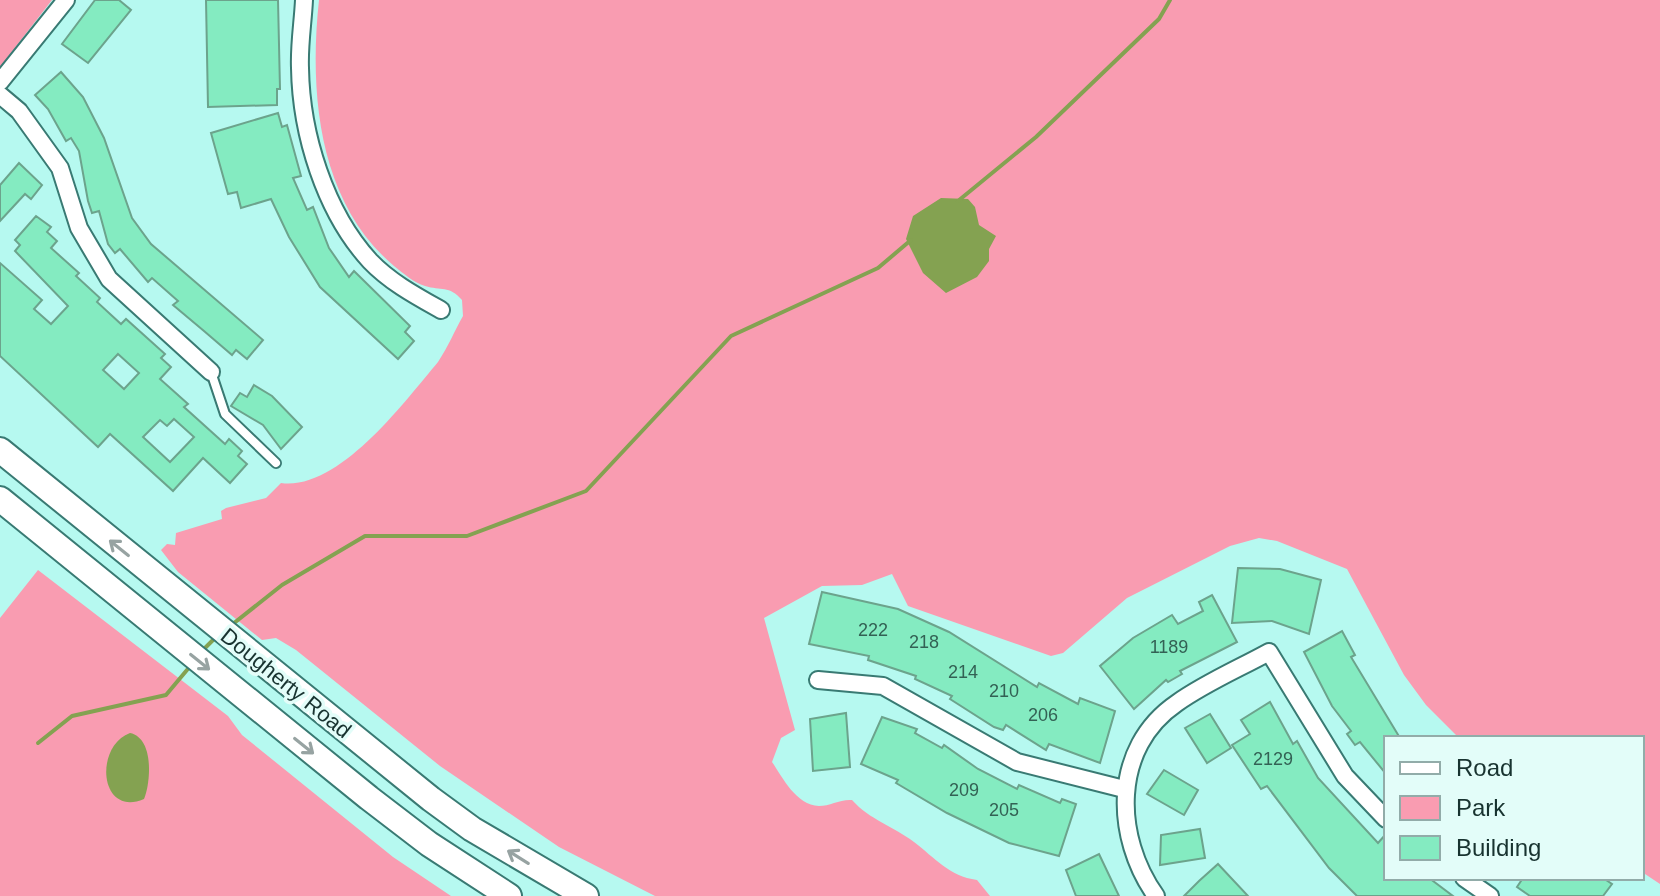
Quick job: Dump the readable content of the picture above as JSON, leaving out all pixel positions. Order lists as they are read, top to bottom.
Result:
{
  "streets": {
    "main road": ["Dougherty Road"]
  },
  "house_numbers": [
    "222",
    "218",
    "1189",
    "214",
    "210",
    "206",
    "2129",
    "209",
    "205"
  ],
  "legend": ["Road", "Park", "Building"]
}
